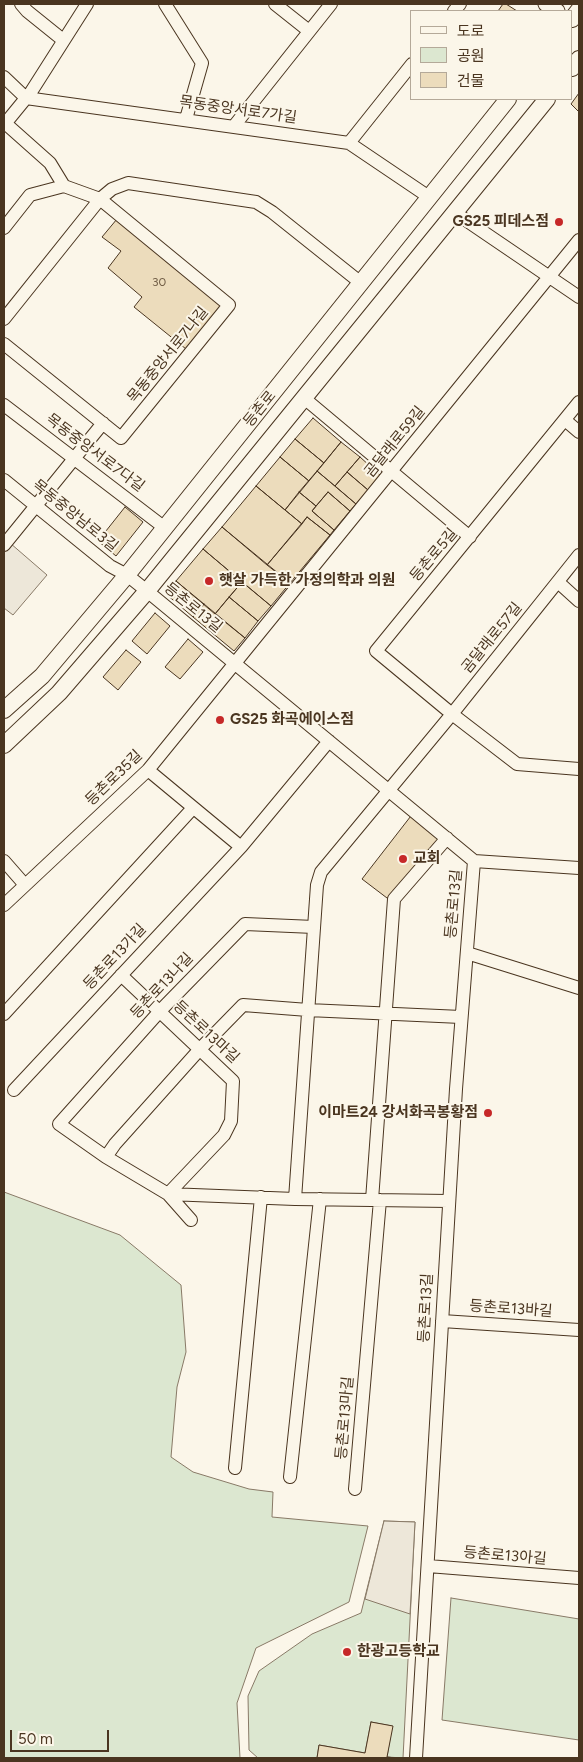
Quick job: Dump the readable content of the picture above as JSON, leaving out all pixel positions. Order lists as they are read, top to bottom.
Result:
{
  "streets": {
    "main road": ["등촌로"],
    "street": [
      "목동중앙서로7가길",
      "목동중앙서로7나길",
      "곰달래로59길",
      "목동중앙서로7다길",
      "목동중앙남로3길",
      "등촌로5길",
      "등촌로13길",
      "곰달래로57길",
      "등촌로35길",
      "등촌로13가길",
      "등촌로13나길",
      "등촌로13마길",
      "등촌로13바길",
      "등촌로13아길"
    ]
  },
  "crossings": [
    ["목동중앙서로7가길", "등촌로"],
    ["등촌로", "목동중앙서로7다길"],
    ["등촌로", "목동중앙남로3길"],
    ["등촌로", "등촌로13길"],
    ["곰달래로59길", "등촌로13길"],
    ["곰달래로59길", "등촌로35길"],
    ["목동중앙남로3길", "등촌로13길"],
    ["등촌로5길", "곰달래로57길"],
    ["등촌로13길", "곰달래로57길"],
    ["등촌로13길", "등촌로35길"],
    ["등촌로13길", "등촌로13가길"],
    ["등촌로13길", "등촌로13마길"],
    ["등촌로13길", "등촌로13바길"],
    ["등촌로13길", "등촌로13아길"],
    ["등촌로13가길", "등촌로13마길"],
    ["등촌로13나길", "등촌로13마길"]
  ],
  "places": [
    "GS25 피데스점",
    "햇살 가득한 가정의학과 의원",
    "GS25 화곡에이스점",
    "교회",
    "이마트24 강서화곡봉황점",
    "한광고등학교"
  ],
  "house_numbers": ["30"],
  "legend": ["도로", "공원", "건물"],
  "scale_bar": "50 m"
}
